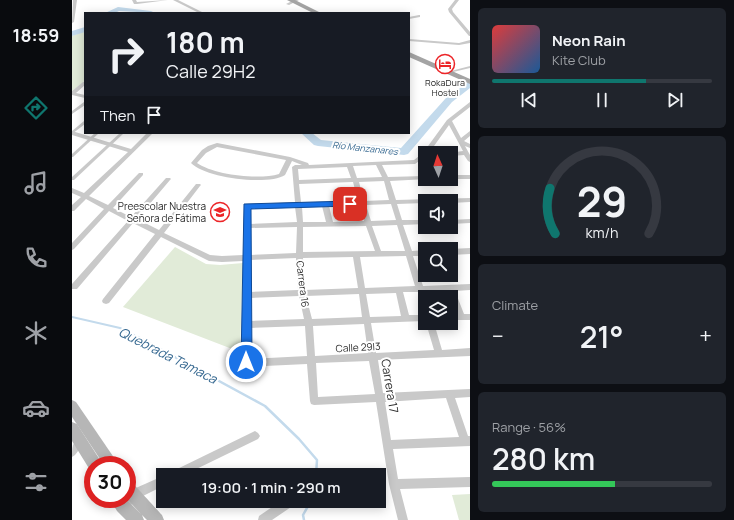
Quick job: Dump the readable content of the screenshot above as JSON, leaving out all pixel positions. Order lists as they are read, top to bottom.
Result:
{
  "streets": {
    "street": ["Carrera 16", "Calle 29I3", "Carrera 17"]
  },
  "crossings": [
    ["Carrera 16", "Calle 29I3"],
    ["Carrera 16", "Carrera 17"],
    ["Calle 29I3", "Carrera 17"]
  ],
  "water": ["Río Manzanares", "Quebrada Tamaca"],
  "places": {
    "hotel": ["RokaDura Hostel"],
    "school or university": ["Preescolar Nuestra Señora de Fátima"]
  },
  "north": "top",
  "page": {
    "tabs": "18:59",
    "turn": ["180 m", "Calle 29H2"],
    "song": ["Neon Rain", "Kite Club"],
    "then": "Then",
    "tile": [
      "Climate",
      ["Range · 56%", "280 km"]
    ],
    "heat": ["−", "21°", "+"],
    "limit": "30",
    "trip": "19:00 · 1 min · 290 m",
    "gauge": ["29", "km/h"]
  }
}
